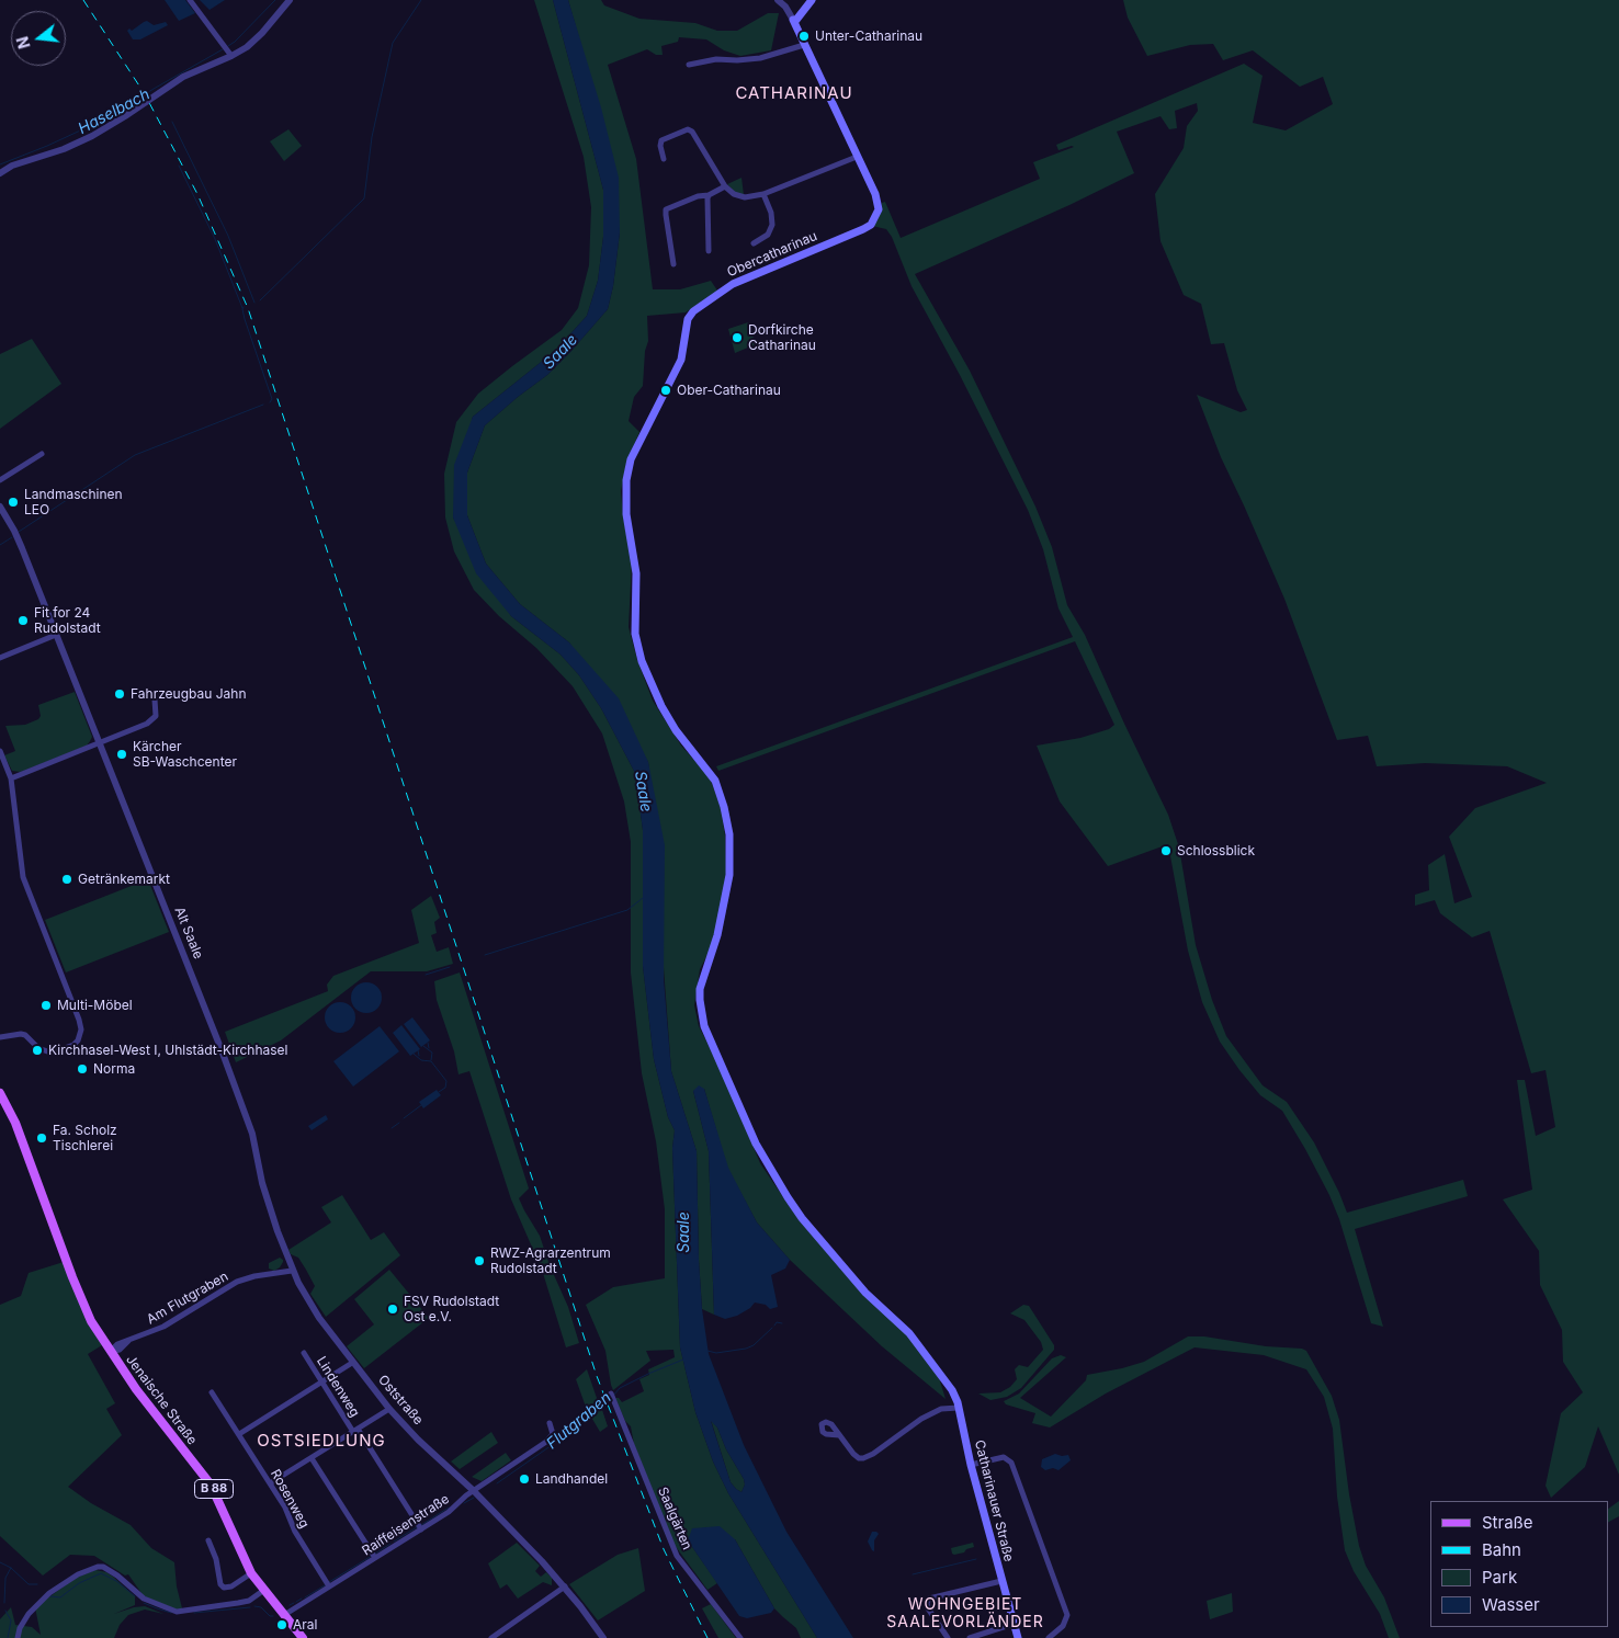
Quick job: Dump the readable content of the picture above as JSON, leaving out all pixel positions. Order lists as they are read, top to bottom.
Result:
{
  "streets": {
    "main road": [
      "Obercatharinau",
      "Jenaische Straße",
      "B 88",
      "Catharinauer Straße"
    ],
    "street": [
      "Alt Saale",
      "Am Flutgraben",
      "Lindenweg",
      "Oststraße",
      "Rosenweg",
      "Saalgärten",
      "Raiffeisenstraße"
    ]
  },
  "crossings": [
    ["Obercatharinau", "Catharinauer Straße"],
    ["Alt Saale", "Oststraße"],
    ["Am Flutgraben", "Jenaische Straße"],
    ["Am Flutgraben", "Oststraße"],
    ["Lindenweg", "Raiffeisenstraße"],
    ["Jenaische Straße", "Raiffeisenstraße"],
    ["Oststraße", "Raiffeisenstraße"],
    ["Rosenweg", "Raiffeisenstraße"]
  ],
  "districts": ["CATHARINAU", "OSTSIEDLUNG", "WOHNGEBIET SAALEVORLÄNDER"],
  "water": ["Haselbach", "Saale", "Flutgraben"],
  "places": [
    "Unter-Catharinau",
    "Dorfkirche Catharinau",
    "Ober-Catharinau",
    "Landmaschinen LEO",
    "Fit for 24 Rudolstadt",
    "Fahrzeugbau Jahn",
    "Kärcher SB-Waschcenter",
    "Schlossblick",
    "Getränkemarkt",
    "Multi-Möbel",
    "Kirchhasel-West I, Uhlstädt-Kirchhasel",
    "Norma",
    "Fa. Scholz Tischlerei",
    "RWZ-Agrarzentrum Rudolstadt",
    "FSV Rudolstadt Ost e.V.",
    "Landhandel",
    "Aral"
  ],
  "legend": [
    "Straße",
    "Bahn",
    "Park",
    "Wasser"
  ],
  "north": "left"
}
